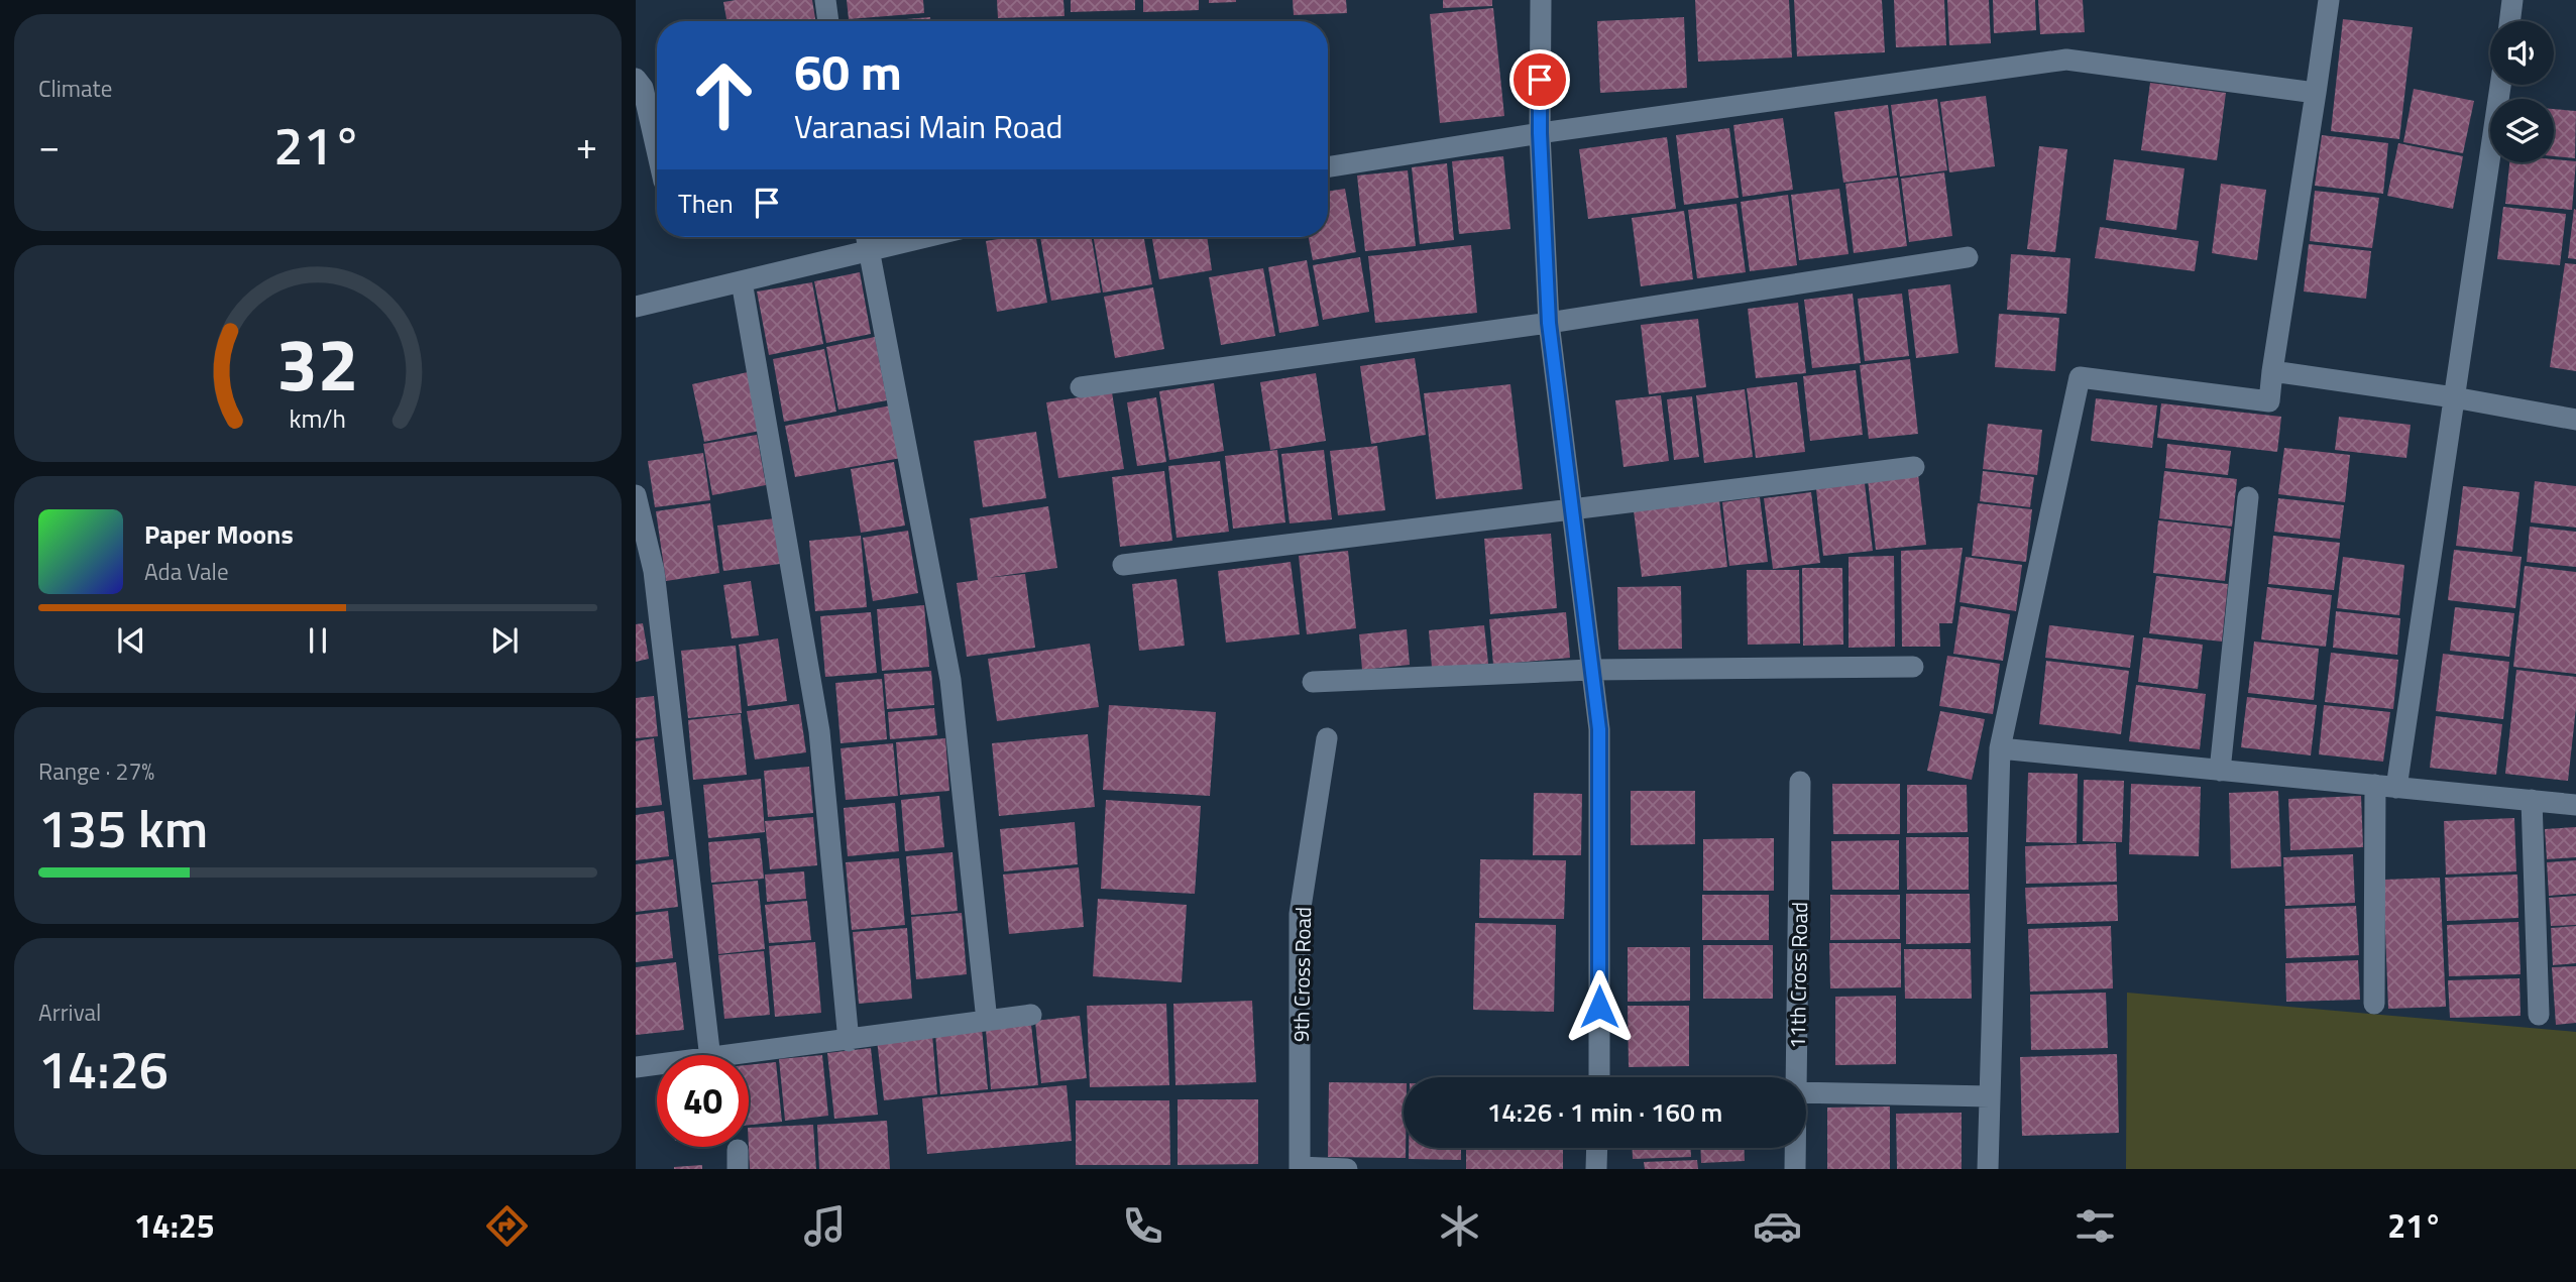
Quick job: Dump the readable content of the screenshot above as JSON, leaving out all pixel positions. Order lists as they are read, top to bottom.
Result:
{
  "streets": {
    "street": ["9th Cross Road", "11th Cross Road"]
  },
  "page": {
    "tile": [
      "Climate",
      ["Range · 27%", "135 km"],
      ["Arrival", "14:26"]
    ],
    "turn": ["60 m", "Varanasi Main Road"],
    "heat": ["−", "21°", "+"],
    "then": "Then",
    "song": ["Paper Moons", "Ada Vale"],
    "limit": "40",
    "trip": "14:26 · 1 min · 160 m",
    "tabs": ["14:25", "21°"],
    "gauge": ["32", "km/h"]
  }
}
